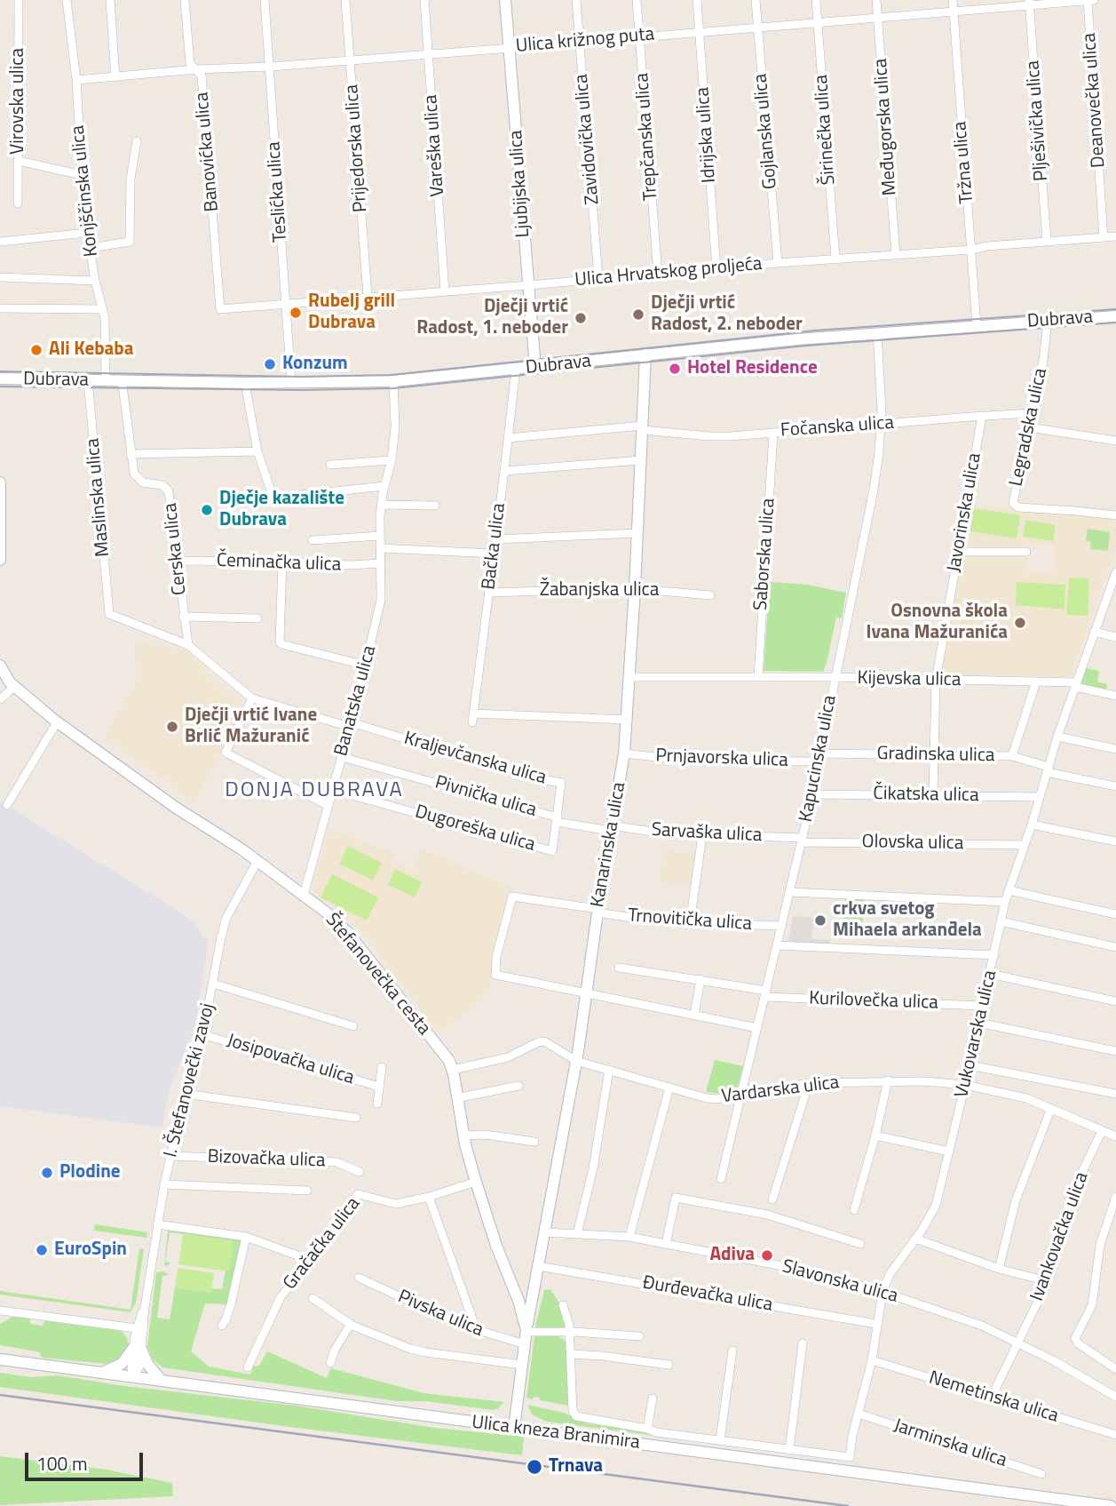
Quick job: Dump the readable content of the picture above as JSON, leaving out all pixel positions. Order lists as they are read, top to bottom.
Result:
{
  "streets": {
    "street": [
      "Ulica križnog puta",
      "Deanovečka ulica",
      "Virovska ulica",
      "Plješivička ulica",
      "Međugorska ulica",
      "Širinečka ulica",
      "Gojlanska ulica",
      "Idrijska ulica",
      "Trepčanska ulica",
      "Zavidovička ulica",
      "Vareška ulica",
      "Prijedorska ulica",
      "Banovićka ulica",
      "Tržna ulica",
      "Ljubijska ulica",
      "Konjščinska ulica",
      "Teslićka ulica",
      "Ulica Hrvatskog proljeća",
      "Dubrava",
      "Fočanska ulica",
      "Legradska ulica",
      "Maslinska ulica",
      "Javorinska ulica",
      "Bačka ulica",
      "Cerska ulica",
      "Saborska ulica",
      "Čeminačka ulica",
      "Žabanjska ulica",
      "Kijevska ulica",
      "Banatska ulica",
      "Gradinska ulica",
      "Kraljevčanska ulica",
      "Prnjavorska ulica",
      "Kapucinska ulica",
      "Čikatska ulica",
      "Pivnička ulica",
      "Dugoreška ulica",
      "Sarvaška ulica",
      "Olovska ulica",
      "Kanarinska ulica",
      "Trnovitička ulica",
      "Štefanovečka cesta",
      "Kurilovečka ulica",
      "Vukovarska ulica",
      "Josipovačka ulica",
      "I. Štefanovečki zavoj",
      "Vardarska ulica",
      "Bizovačka ulica",
      "Ivankovačka ulica",
      "Gračačka ulica",
      "Slavonska ulica",
      "Đurđevačka ulica",
      "Pivska ulica",
      "Nemetinska ulica",
      "Ulica kneza Branimira",
      "Jarminska ulica"
    ]
  },
  "crossings": [
    ["Ulica križnog puta", "Deanovečka ulica"],
    ["Ulica križnog puta", "Plješivička ulica"],
    ["Ulica križnog puta", "Međugorska ulica"],
    ["Ulica križnog puta", "Širinečka ulica"],
    ["Ulica križnog puta", "Gojlanska ulica"],
    ["Ulica križnog puta", "Idrijska ulica"],
    ["Ulica križnog puta", "Trepčanska ulica"],
    ["Ulica križnog puta", "Zavidovička ulica"],
    ["Ulica križnog puta", "Vareška ulica"],
    ["Ulica križnog puta", "Prijedorska ulica"],
    ["Ulica križnog puta", "Banovićka ulica"],
    ["Ulica križnog puta", "Tržna ulica"],
    ["Ulica križnog puta", "Ljubijska ulica"],
    ["Ulica križnog puta", "Konjščinska ulica"],
    ["Ulica križnog puta", "Teslićka ulica"],
    ["Deanovečka ulica", "Ulica Hrvatskog proljeća"],
    ["Plješivička ulica", "Ulica Hrvatskog proljeća"],
    ["Međugorska ulica", "Ulica Hrvatskog proljeća"],
    ["Širinečka ulica", "Ulica Hrvatskog proljeća"],
    ["Gojlanska ulica", "Ulica Hrvatskog proljeća"],
    ["Idrijska ulica", "Ulica Hrvatskog proljeća"],
    ["Trepčanska ulica", "Ulica Hrvatskog proljeća"],
    ["Zavidovička ulica", "Ulica Hrvatskog proljeća"],
    ["Vareška ulica", "Ulica Hrvatskog proljeća"],
    ["Prijedorska ulica", "Ulica Hrvatskog proljeća"],
    ["Banovićka ulica", "Ulica Hrvatskog proljeća"],
    ["Tržna ulica", "Ulica Hrvatskog proljeća"],
    ["Tržna ulica", "Dubrava"],
    ["Ljubijska ulica", "Ulica Hrvatskog proljeća"],
    ["Ljubijska ulica", "Dubrava"],
    ["Konjščinska ulica", "Dubrava"],
    ["Teslićka ulica", "Ulica Hrvatskog proljeća"],
    ["Teslićka ulica", "Dubrava"],
    ["Dubrava", "Legradska ulica"],
    ["Dubrava", "Maslinska ulica"],
    ["Dubrava", "Bačka ulica"],
    ["Dubrava", "Banatska ulica"],
    ["Dubrava", "Kapucinska ulica"],
    ["Dubrava", "Kanarinska ulica"],
    ["Fočanska ulica", "Legradska ulica"],
    ["Fočanska ulica", "Javorinska ulica"],
    ["Fočanska ulica", "Bačka ulica"],
    ["Fočanska ulica", "Saborska ulica"],
    ["Fočanska ulica", "Kapucinska ulica"],
    ["Fočanska ulica", "Kanarinska ulica"],
    ["Maslinska ulica", "Cerska ulica"],
    ["Javorinska ulica", "Kijevska ulica"],
    ["Javorinska ulica", "Gradinska ulica"],
    ["Javorinska ulica", "Čikatska ulica"],
    ["Bačka ulica", "Žabanjska ulica"],
    ["Cerska ulica", "Čeminačka ulica"],
    ["Saborska ulica", "Kijevska ulica"],
    ["Čeminačka ulica", "Banatska ulica"],
    ["Žabanjska ulica", "Kanarinska ulica"],
    ["Kijevska ulica", "Kapucinska ulica"],
    ["Kijevska ulica", "Kanarinska ulica"],
    ["Kijevska ulica", "Vukovarska ulica"],
    ["Banatska ulica", "Kraljevčanska ulica"],
    ["Banatska ulica", "Pivnička ulica"],
    ["Banatska ulica", "Dugoreška ulica"],
    ["Banatska ulica", "Štefanovečka cesta"],
    ["Gradinska ulica", "Prnjavorska ulica"],
    ["Gradinska ulica", "Kapucinska ulica"],
    ["Gradinska ulica", "Vukovarska ulica"],
    ["Kraljevčanska ulica", "Pivnička ulica"],
    ["Kraljevčanska ulica", "Dugoreška ulica"],
    ["Prnjavorska ulica", "Kapucinska ulica"],
    ["Prnjavorska ulica", "Kanarinska ulica"],
    ["Kapucinska ulica", "Čikatska ulica"],
    ["Kapucinska ulica", "Sarvaška ulica"],
    ["Kapucinska ulica", "Olovska ulica"],
    ["Kapucinska ulica", "Trnovitička ulica"],
    ["Kapucinska ulica", "Kurilovečka ulica"],
    ["Kapucinska ulica", "Vardarska ulica"],
    ["Čikatska ulica", "Vukovarska ulica"],
    ["Pivnička ulica", "Dugoreška ulica"],
    ["Pivnička ulica", "Sarvaška ulica"],
    ["Pivnička ulica", "Kanarinska ulica"],
    ["Sarvaška ulica", "Olovska ulica"],
    ["Sarvaška ulica", "Kanarinska ulica"],
    ["Olovska ulica", "Vukovarska ulica"],
    ["Kanarinska ulica", "Trnovitička ulica"],
    ["Kanarinska ulica", "Štefanovečka cesta"],
    ["Kanarinska ulica", "Vardarska ulica"],
    ["Kanarinska ulica", "Slavonska ulica"],
    ["Kanarinska ulica", "Đurđevačka ulica"],
    ["Štefanovečka cesta", "I. Štefanovečki zavoj"],
    ["Štefanovečka cesta", "Vardarska ulica"],
    ["Štefanovečka cesta", "Gračačka ulica"],
    ["Štefanovečka cesta", "Pivska ulica"],
    ["Štefanovečka cesta", "Ulica kneza Branimira"],
    ["Kurilovečka ulica", "Vukovarska ulica"],
    ["Vukovarska ulica", "Vardarska ulica"],
    ["Vukovarska ulica", "Slavonska ulica"],
    ["Vukovarska ulica", "Đurđevačka ulica"],
    ["Vukovarska ulica", "Nemetinska ulica"],
    ["Vukovarska ulica", "Ulica kneza Branimira"],
    ["Vukovarska ulica", "Jarminska ulica"],
    ["Josipovačka ulica", "I. Štefanovečki zavoj"],
    ["I. Štefanovečki zavoj", "Bizovačka ulica"],
    ["I. Štefanovečki zavoj", "Ulica kneza Branimira"],
    ["Vardarska ulica", "Ivankovačka ulica"],
    ["Ivankovačka ulica", "Slavonska ulica"],
    ["Ivankovačka ulica", "Nemetinska ulica"]
  ],
  "districts": ["DONJA DUBRAVA"],
  "places": [
    "Rubelj grill Dubrava",
    "Dječji vrtić Radost, 2. neboder",
    "Dječji vrtić Radost, 1. neboder",
    "Ali Kebaba",
    "Konzum",
    "Hotel Residence",
    "Dječje kazalište Dubrava",
    "Osnovna škola Ivana Mažuranića",
    "Dječji vrtić Ivane Brlić Mažuranić",
    "crkva svetog Mihaela arkanđela",
    "Plodine",
    "EuroSpin",
    "Adiva",
    "Trnava"
  ],
  "scale_bar": "100 m"
}
